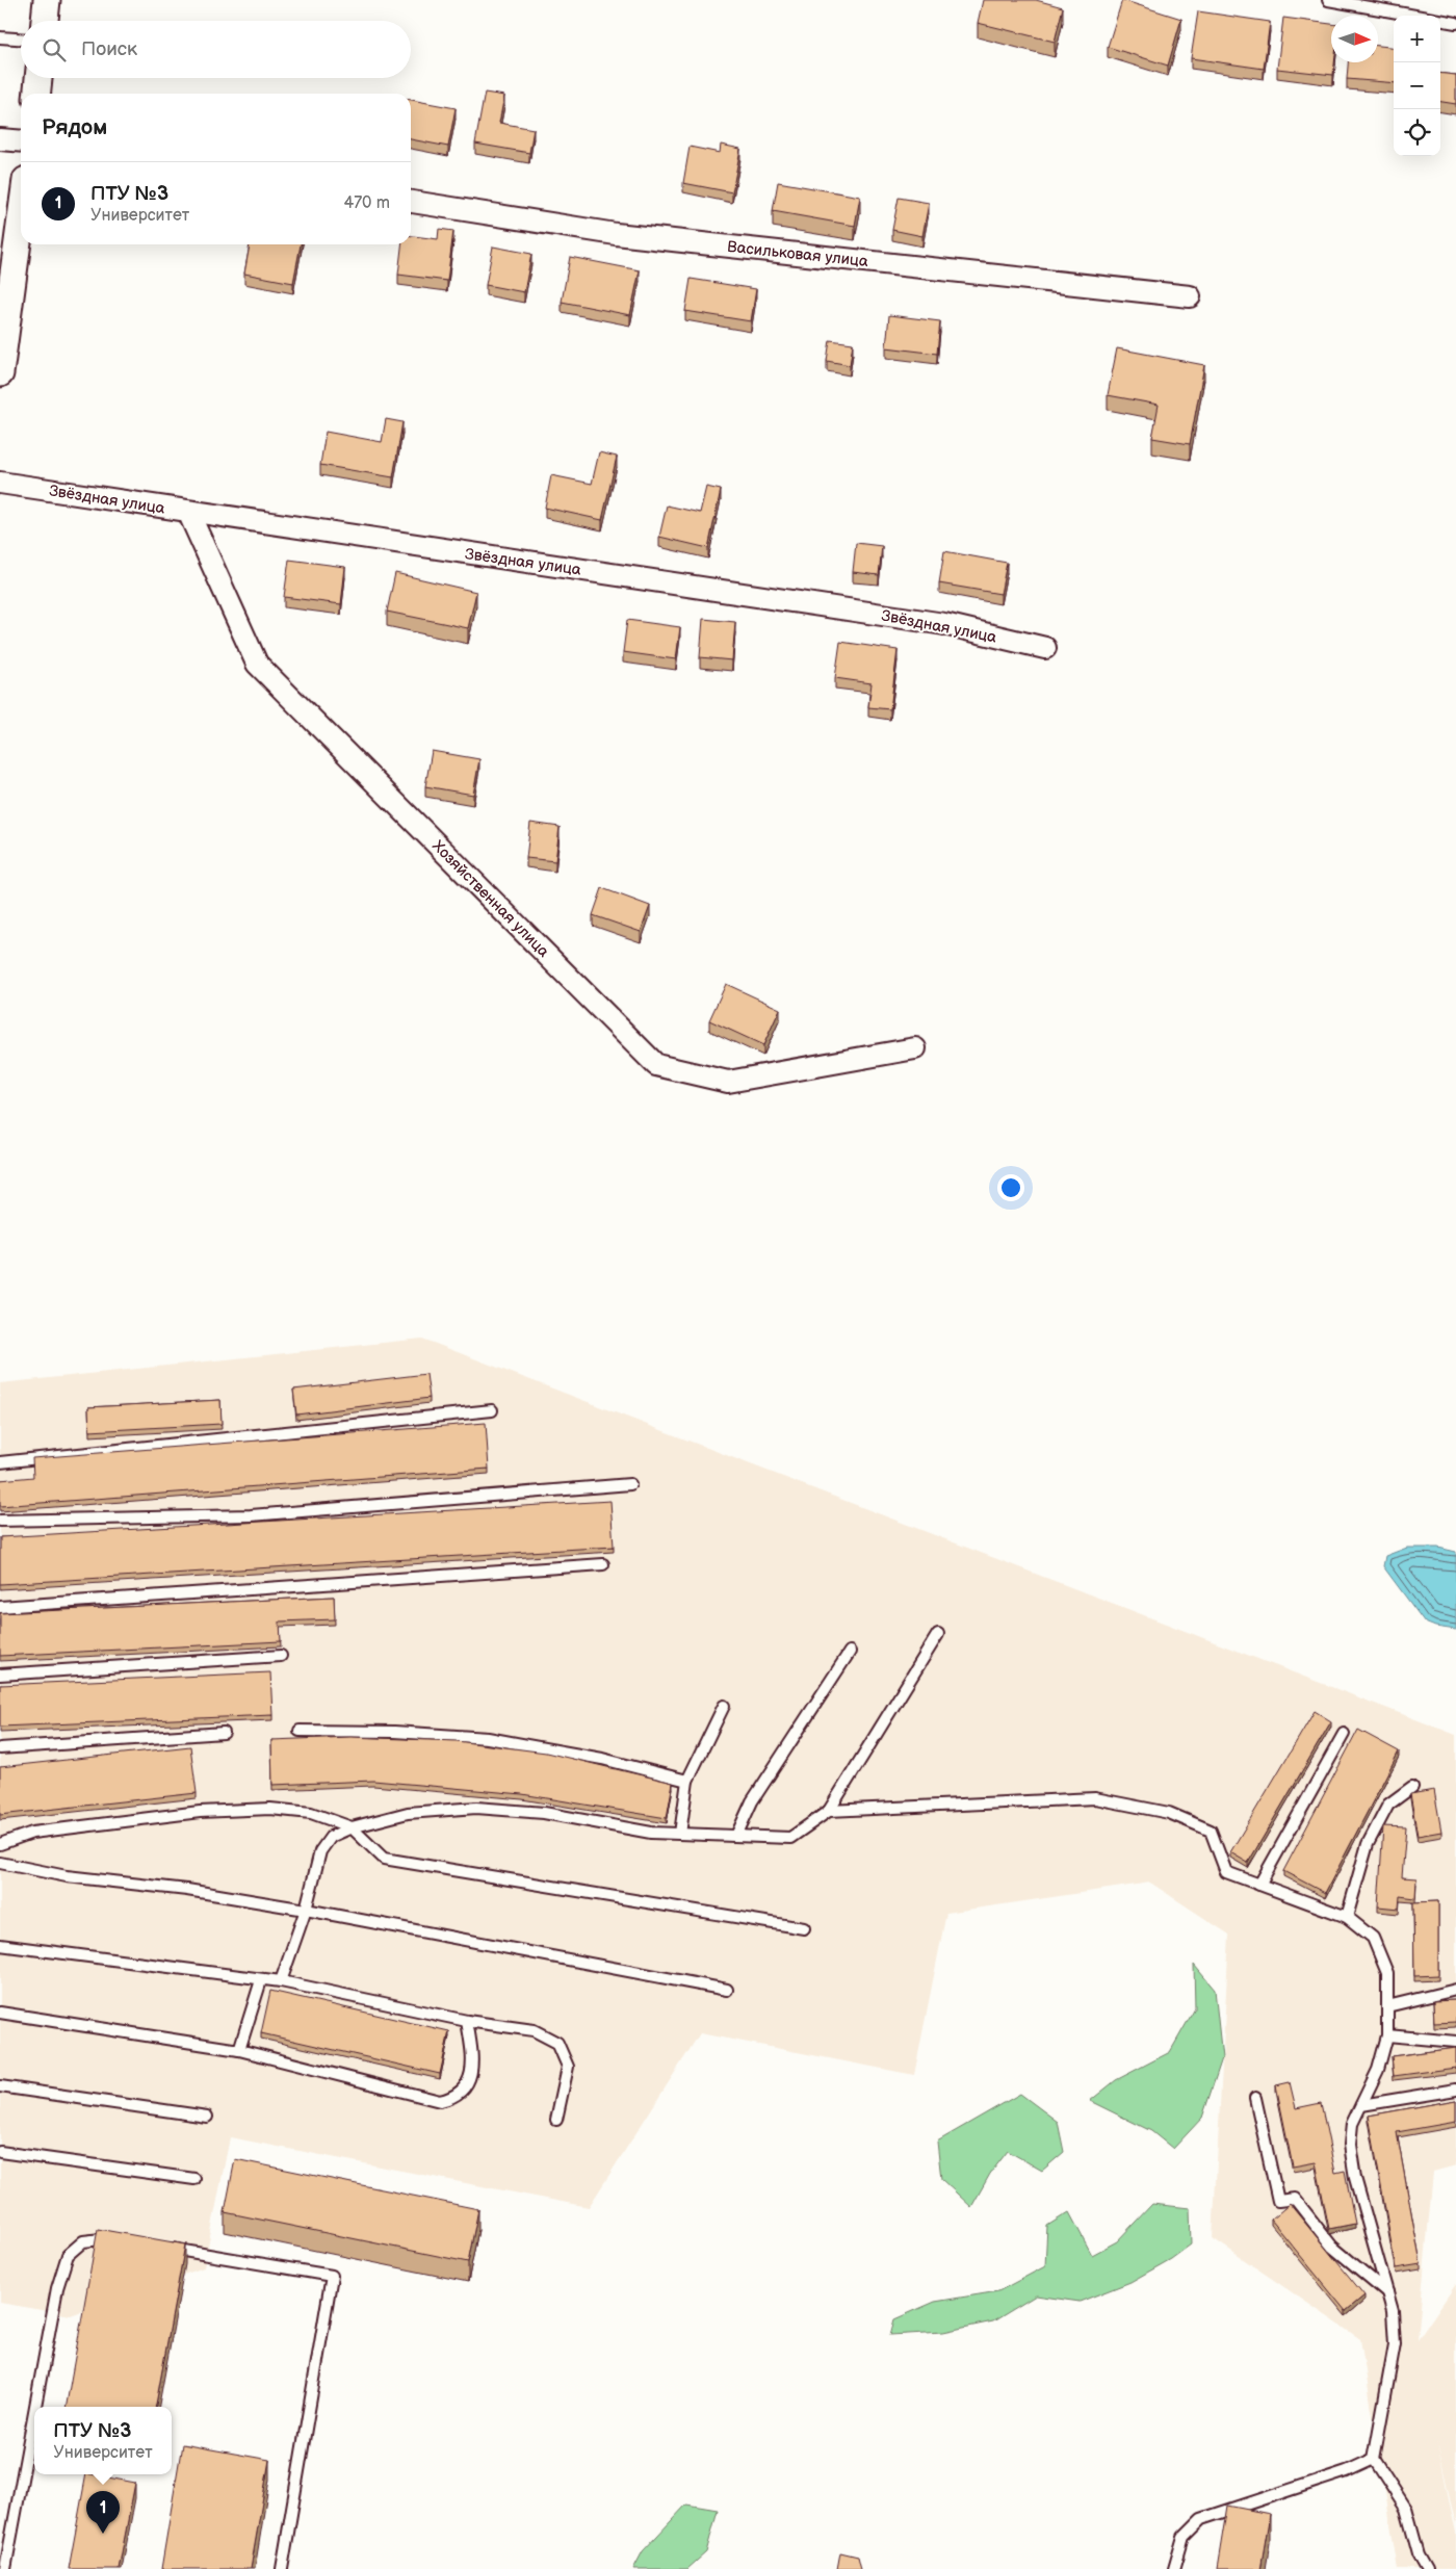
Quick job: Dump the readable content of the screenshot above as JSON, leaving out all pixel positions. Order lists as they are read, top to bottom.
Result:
{
  "streets": {
    "street": ["Васильковая улица", "Звёздная улица", "Хозяйственная улица"]
  },
  "crossings": [
    ["Звёздная улица", "Хозяйственная улица"]
  ],
  "north": "right",
  "page": {
    "map_buttons": ["+", "−"],
    "search": "Поиск",
    "heading": "Рядом",
    "list": [
      {
        "mark": "1",
        "name": "ПТУ №3",
        "note": "Университет",
        "value": "470 m"
      }
    ],
    "popup": ["ПТУ №3", "Университет"],
    "pins": "1"
  }
}
